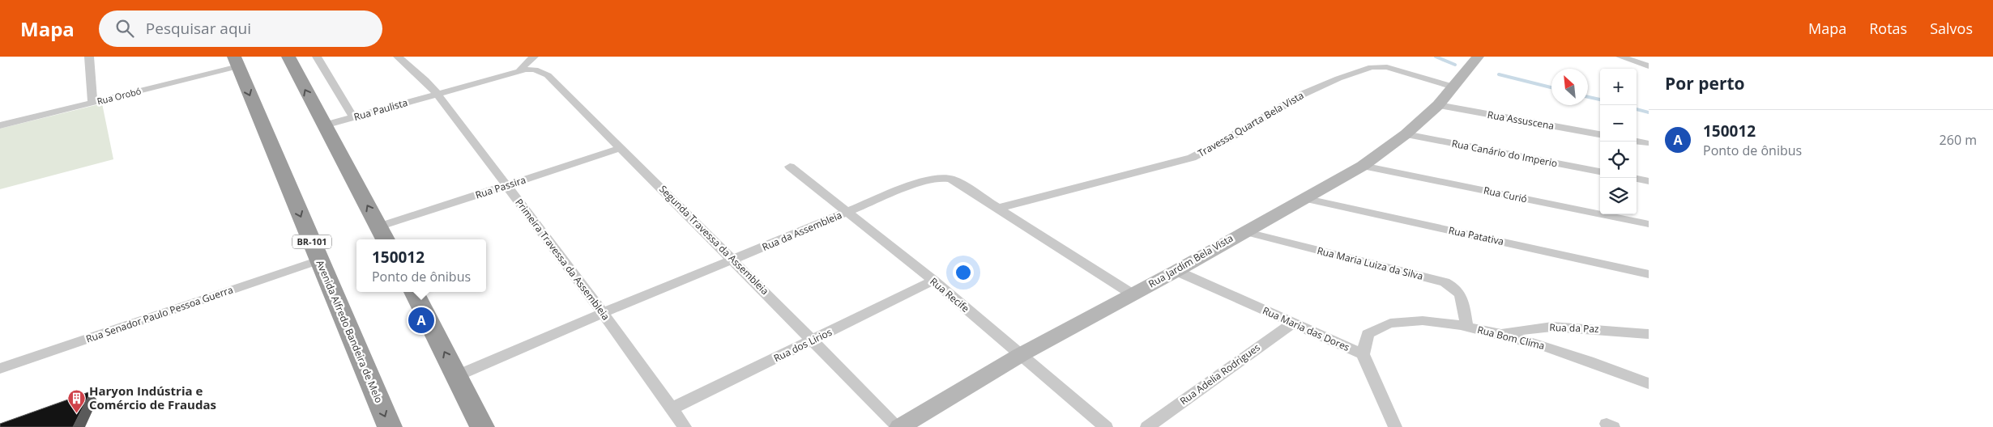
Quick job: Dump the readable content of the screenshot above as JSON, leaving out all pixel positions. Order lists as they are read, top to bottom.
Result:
{
  "streets": {
    "highway": ["BR-101", "Avenida Alfredo Bandeira de Melo"],
    "main road": ["Rua Jardim Bela Vista"],
    "street": [
      "Rua Orobó",
      "Rua Paulista",
      "Rua Assuscena",
      "Travessa Quarta Bela Vista",
      "Rua Canário do Imperio",
      "Rua Passira",
      "Rua Curió",
      "Rua da Assembleia",
      "Rua Patativa",
      "Segunda Travessa da Assembleia",
      "Primeira Travessa da Assembleia",
      "Rua Maria Luiza da Silva",
      "Rua Recife",
      "Rua Senador Paulo Pessoa Guerra",
      "Rua da Paz",
      "Rua Maria das Dores",
      "Rua Bom Clima",
      "Rua dos Lirios",
      "Rua Adelia Rodrigues"
    ]
  },
  "crossings": [
    ["Rua Orobó", "Avenida Alfredo Bandeira de Melo"],
    ["Rua Paulista", "Segunda Travessa da Assembleia"],
    ["Rua Paulista", "Primeira Travessa da Assembleia"],
    ["Rua Assuscena", "Rua Jardim Bela Vista"],
    ["Travessa Quarta Bela Vista", "Rua da Assembleia"],
    ["Travessa Quarta Bela Vista", "Rua Jardim Bela Vista"],
    ["Rua Canário do Imperio", "Rua Jardim Bela Vista"],
    ["Rua Passira", "Segunda Travessa da Assembleia"],
    ["Rua Passira", "Primeira Travessa da Assembleia"],
    ["Rua Curió", "Rua Jardim Bela Vista"],
    ["Rua da Assembleia", "Segunda Travessa da Assembleia"],
    ["Rua da Assembleia", "Primeira Travessa da Assembleia"],
    ["Rua da Assembleia", "Rua Jardim Bela Vista"],
    ["Rua da Assembleia", "Rua Recife"],
    ["Rua Patativa", "Rua Jardim Bela Vista"],
    ["Segunda Travessa da Assembleia", "Rua Jardim Bela Vista"],
    ["Segunda Travessa da Assembleia", "Rua dos Lirios"],
    ["Primeira Travessa da Assembleia", "Rua dos Lirios"],
    ["Rua Jardim Bela Vista", "Rua Maria Luiza da Silva"],
    ["Rua Jardim Bela Vista", "Rua Recife"],
    ["Rua Jardim Bela Vista", "Rua Maria das Dores"],
    ["Rua Maria Luiza da Silva", "Rua Bom Clima"],
    ["Rua Recife", "Rua dos Lirios"],
    ["Rua Senador Paulo Pessoa Guerra", "Avenida Alfredo Bandeira de Melo"],
    ["Rua da Paz", "Rua Bom Clima"],
    ["Rua Maria das Dores", "Rua Bom Clima"],
    ["Rua Maria das Dores", "Rua Adelia Rodrigues"]
  ],
  "places": {
    "building": ["Haryon Indústria e Comércio de Fraudas"]
  },
  "north": "top left",
  "page": {
    "header": "Mapa",
    "search": "Pesquisar aqui",
    "nav": ["Mapa", "Rotas", "Salvos"],
    "heading": "Por perto",
    "map_buttons": ["+", "−"],
    "list": [
      {
        "mark": "A",
        "name": "150012",
        "note": "Ponto de ônibus",
        "value": "260 m"
      }
    ],
    "popup": ["150012", "Ponto de ônibus"],
    "pins": "A"
  }
}
